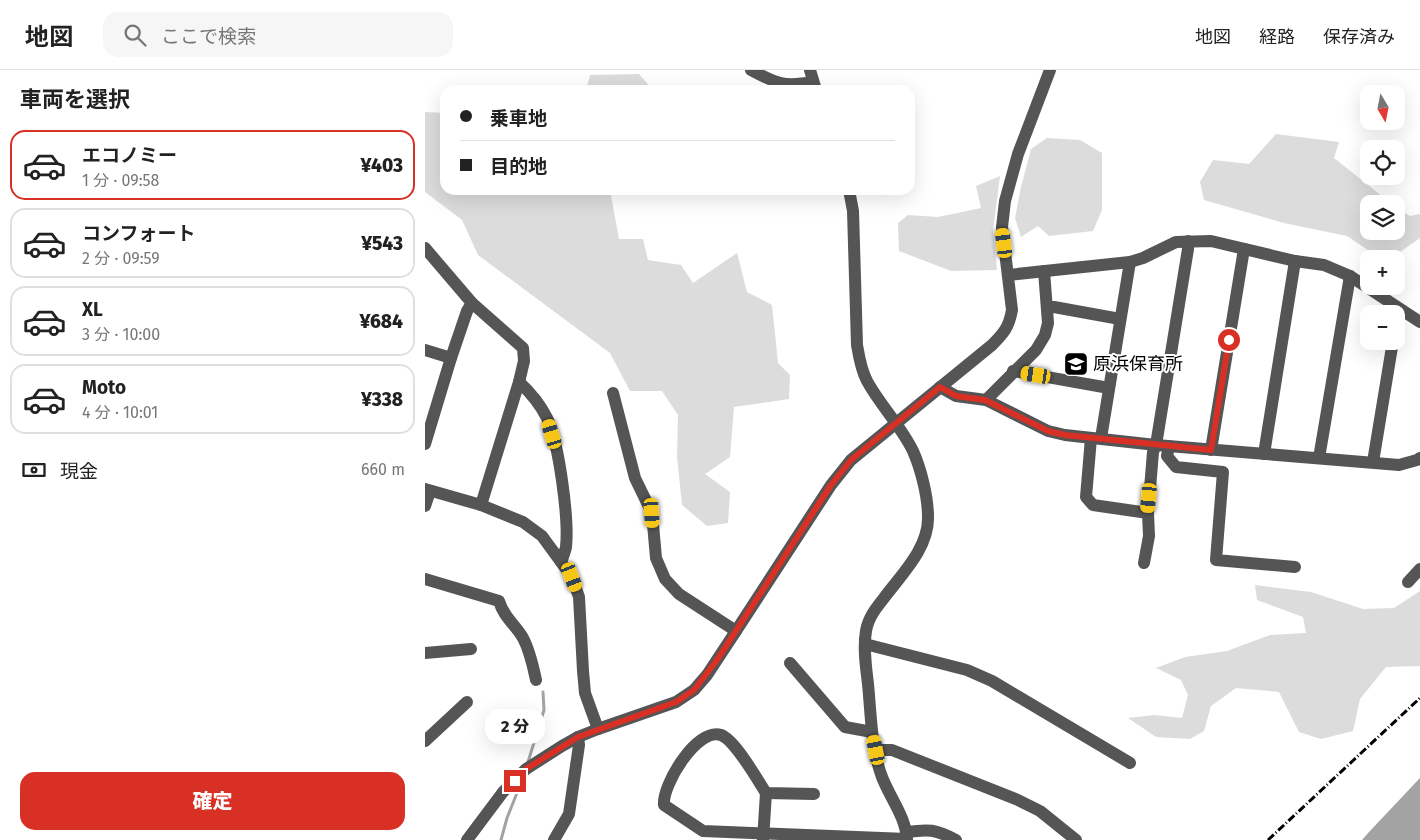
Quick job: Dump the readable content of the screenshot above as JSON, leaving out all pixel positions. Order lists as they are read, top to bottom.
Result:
{
  "places": {
    "school or university": ["原浜保育所"]
  },
  "north": "bottom",
  "page": {
    "header": "地図",
    "search": "ここで検索",
    "nav": ["地図", "経路", "保存済み"],
    "heading": "車両を選択",
    "map_buttons": ["+", "−"],
    "banner": ["乗車地", "目的地"],
    "list": [
      {
        "name": "エコノミー",
        "note": "1 分 · 09:58",
        "value": "¥403"
      },
      {
        "name": "コンフォート",
        "note": "2 分 · 09:59",
        "value": "¥543"
      },
      {
        "name": "XL",
        "note": "3 分 · 10:00",
        "value": "¥684"
      },
      {
        "name": "Moto",
        "note": "4 分 · 10:01",
        "value": "¥338"
      }
    ],
    "pay": ["現金", "660 m"],
    "bubble": "2 分",
    "buttons": "確定"
  }
}
